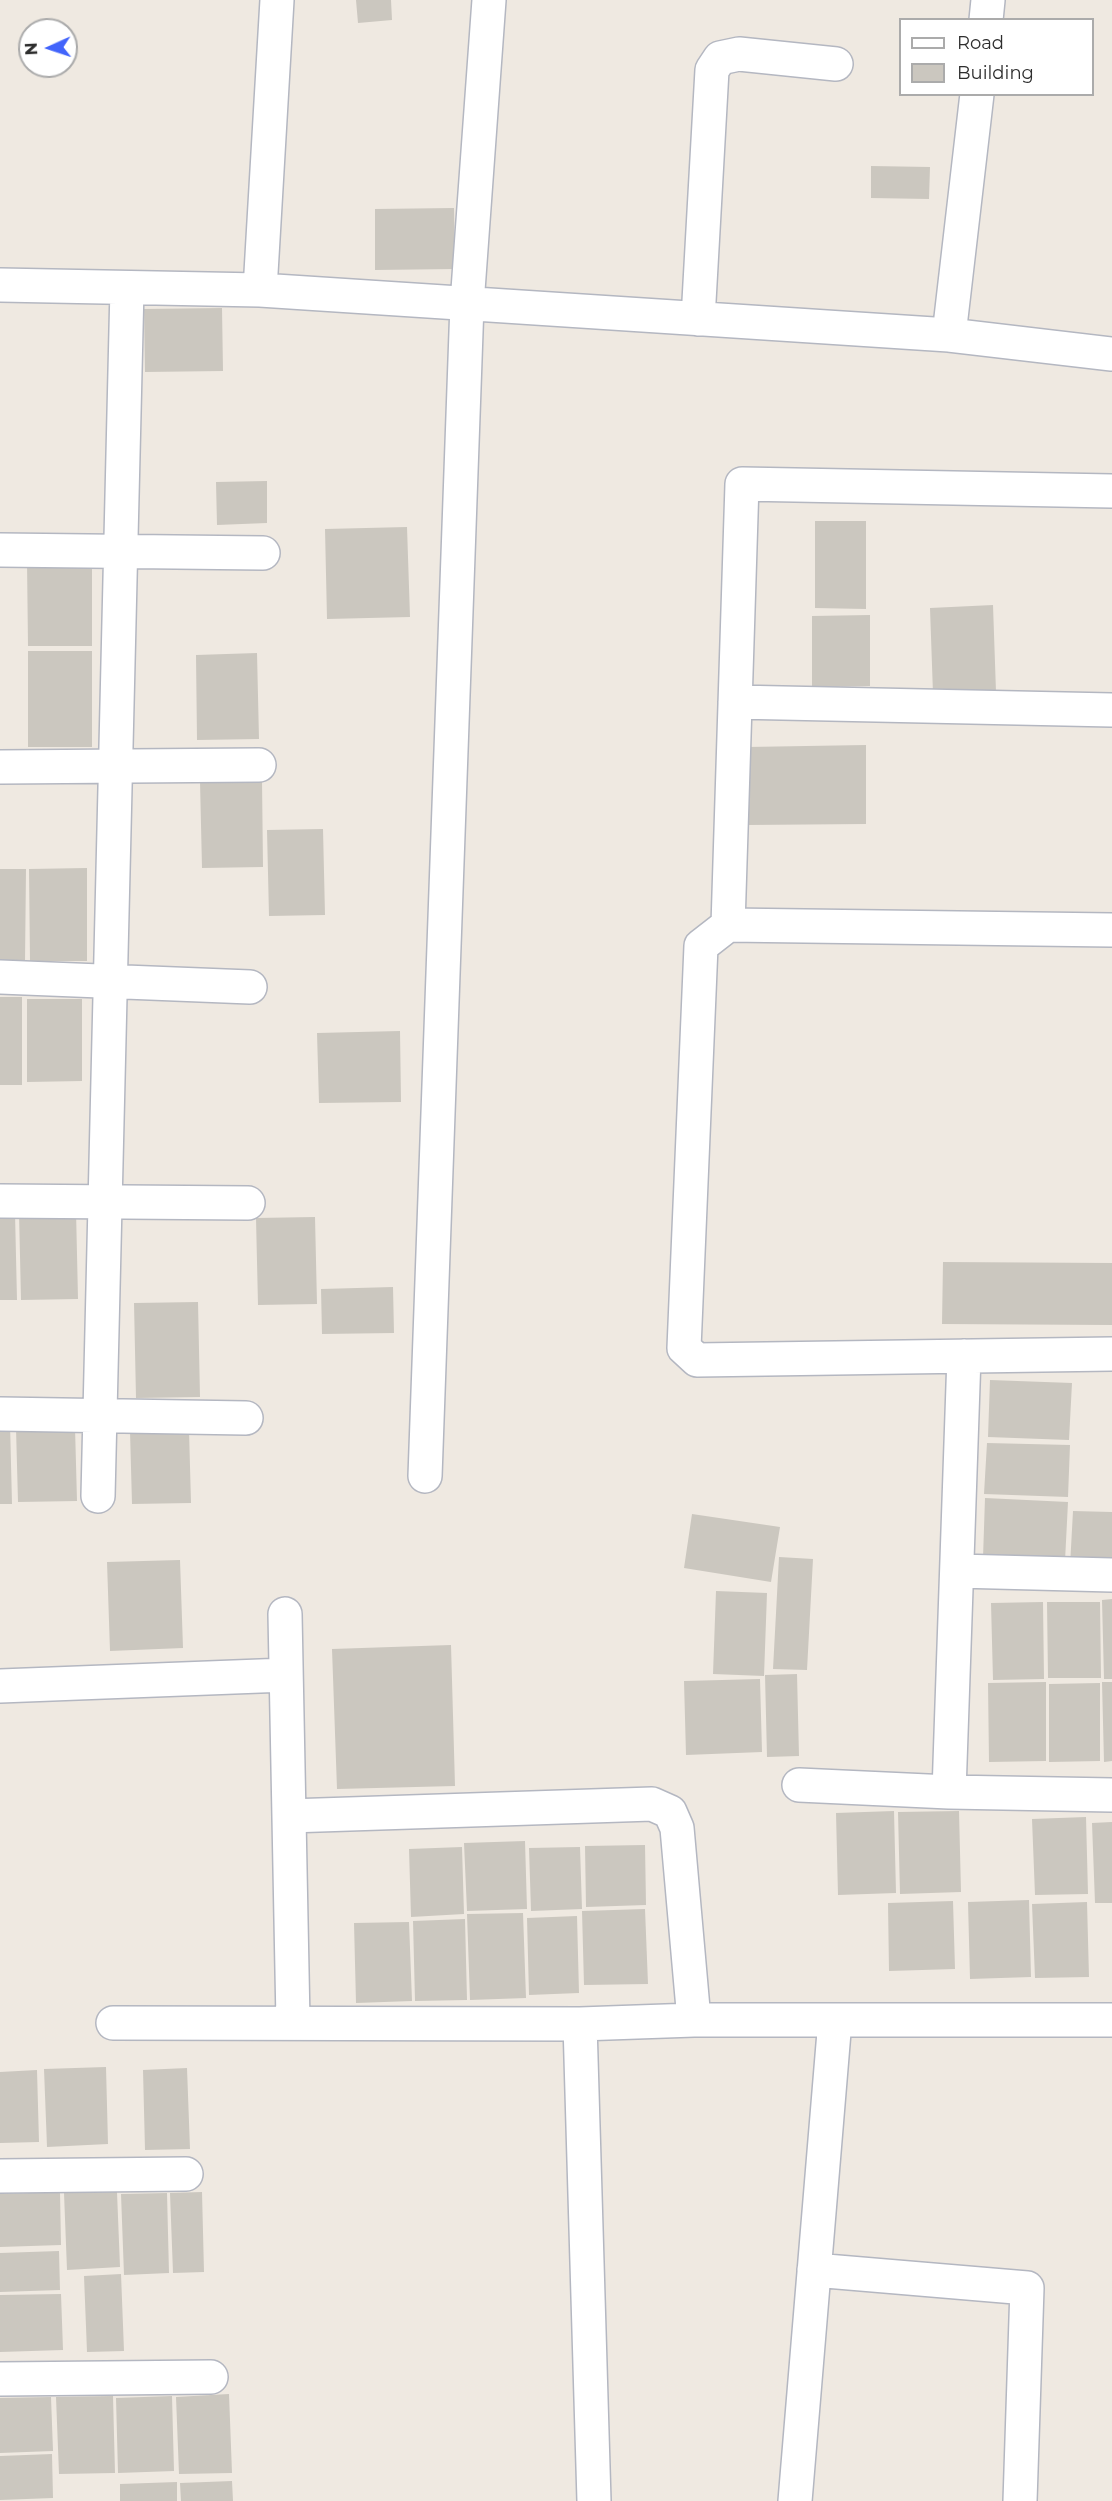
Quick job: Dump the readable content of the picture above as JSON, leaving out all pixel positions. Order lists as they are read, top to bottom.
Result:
{
  "legend": ["Road", "Building"],
  "north": "left"
}
